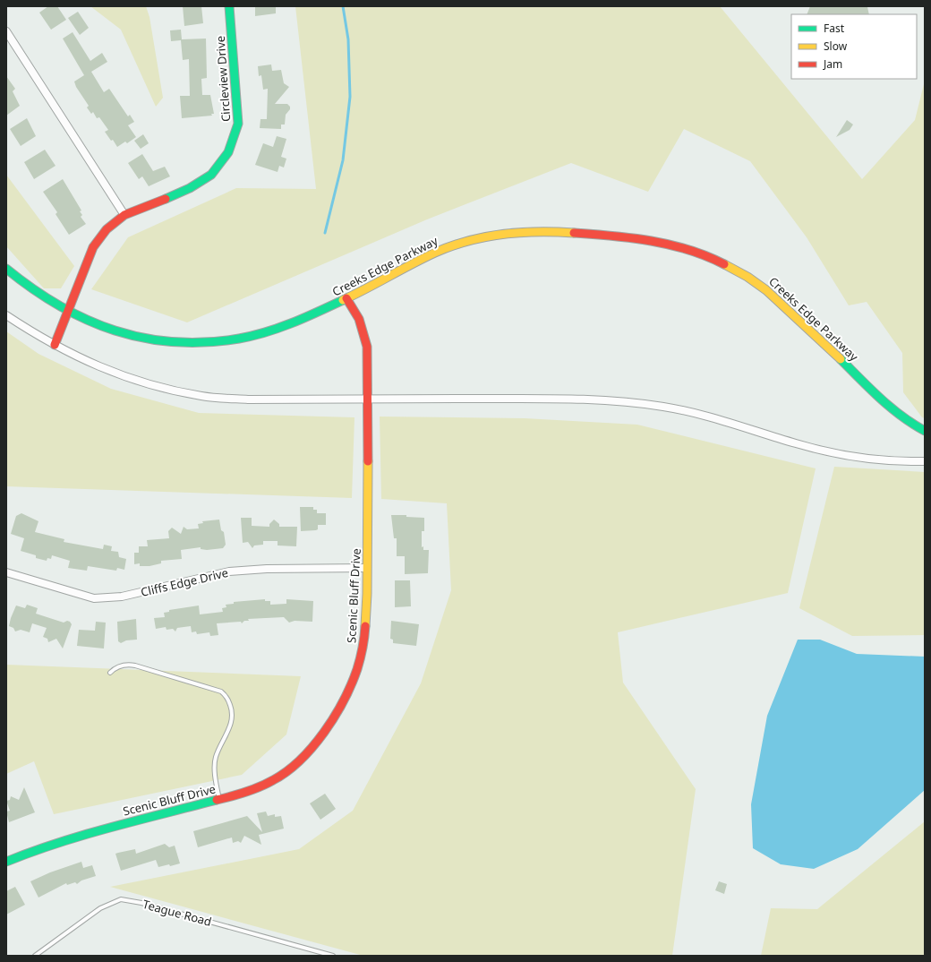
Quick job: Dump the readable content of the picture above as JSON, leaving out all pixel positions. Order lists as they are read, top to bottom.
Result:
{
  "streets": {
    "street": [
      "Circleview Drive",
      "Creeks Edge Parkway",
      "Cliffs Edge Drive",
      "Scenic Bluff Drive"
    ],
    "lane": ["Teague Road"]
  },
  "crossings": [
    ["Circleview Drive", "Creeks Edge Parkway"],
    ["Creeks Edge Parkway", "Scenic Bluff Drive"],
    ["Cliffs Edge Drive", "Scenic Bluff Drive"]
  ],
  "legend": ["Fast", "Slow", "Jam"]
}
